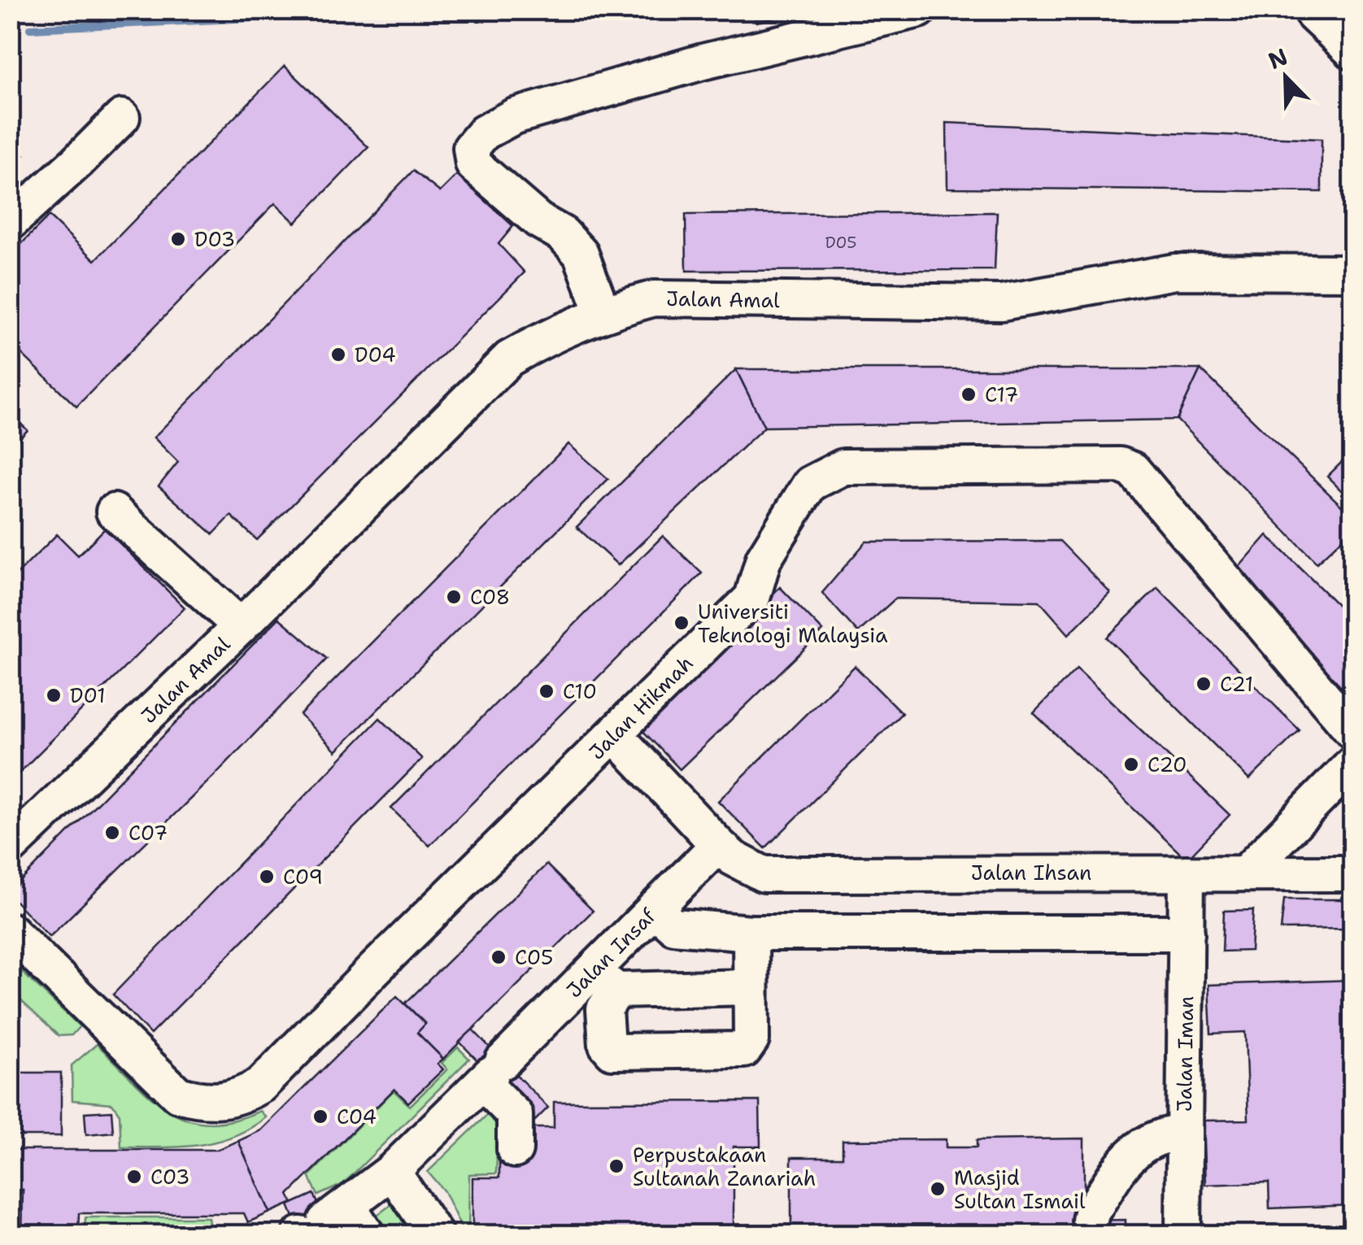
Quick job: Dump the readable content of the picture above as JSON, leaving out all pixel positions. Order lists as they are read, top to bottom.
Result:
{
  "streets": {
    "street": [
      "Jalan Amal",
      "Jalan Hikmah",
      "Jalan Ihsan",
      "Jalan Insaf",
      "Jalan Iman"
    ]
  },
  "crossings": [
    ["Jalan Hikmah", "Jalan Ihsan"],
    ["Jalan Ihsan", "Jalan Insaf"],
    ["Jalan Ihsan", "Jalan Iman"]
  ],
  "places": [
    "D03",
    "D04",
    "C17",
    "C08",
    "Universiti Teknologi Malaysia",
    "C21",
    "C10",
    "D01",
    "C20",
    "C07",
    "C09",
    "C05",
    "C04",
    "Perpustakaan Sultanah Zanariah",
    "C03",
    "Masjid Sultan Ismail"
  ],
  "house_numbers": ["D05"],
  "north": "top left"
}
